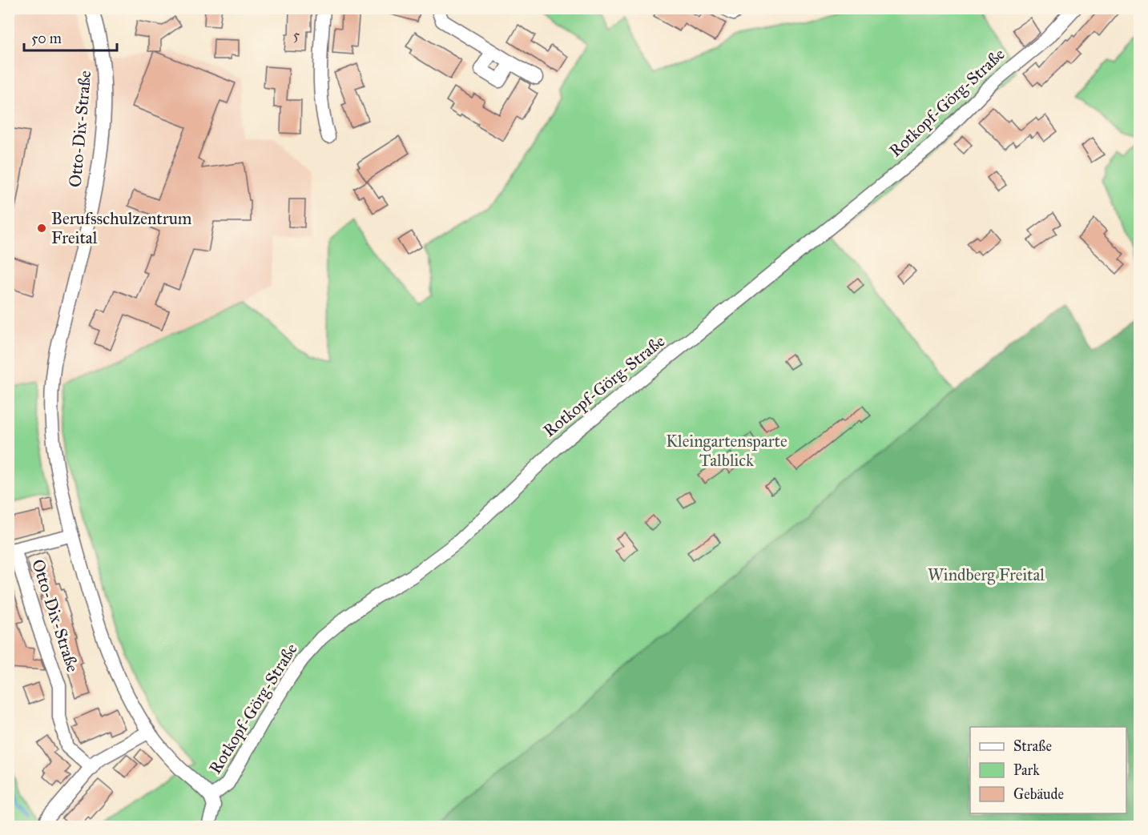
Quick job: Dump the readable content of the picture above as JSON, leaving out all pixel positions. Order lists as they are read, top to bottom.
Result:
{
  "streets": {
    "street": ["Rotkopf-Görg-Straße", "Otto-Dix-Straße"]
  },
  "crossings": [
    ["Rotkopf-Görg-Straße", "Otto-Dix-Straße"]
  ],
  "parks": ["Kleingartensparte Talblick", "Windberg Freital"],
  "places": ["Berufsschulzentrum Freital"],
  "house_numbers": ["5"],
  "legend": ["Straße", "Park", "Gebäude"],
  "scale_bar": "50 m"
}
